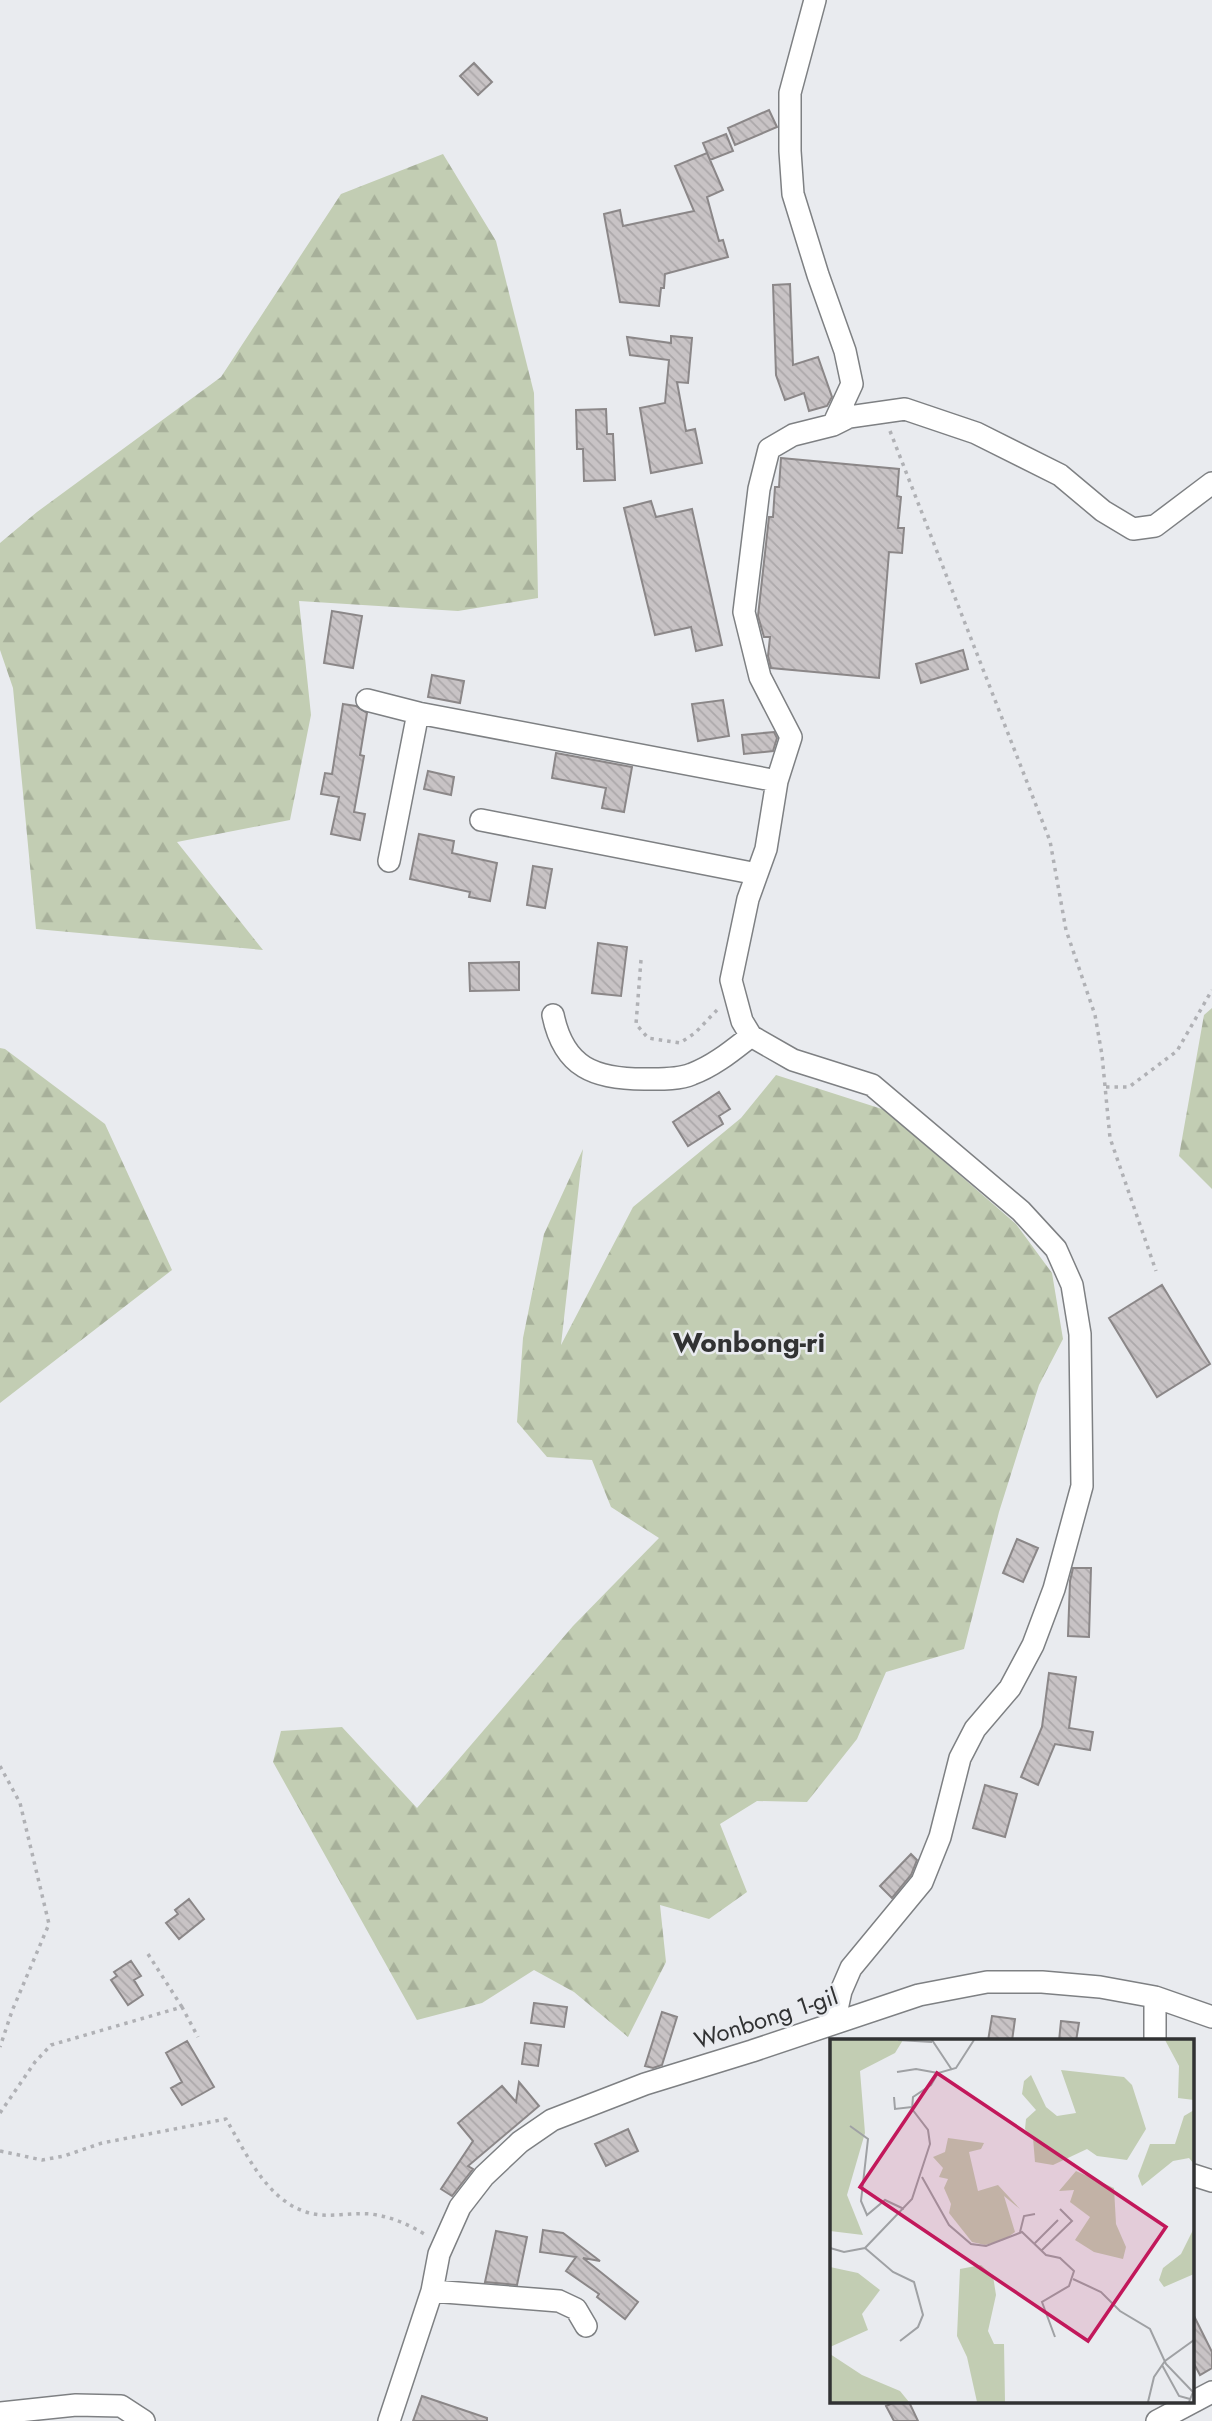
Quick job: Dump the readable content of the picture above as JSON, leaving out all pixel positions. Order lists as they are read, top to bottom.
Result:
{
  "streets": {
    "street": ["Wonbong 1-gil"]
  },
  "districts": ["Wonbong-ri"]
}
